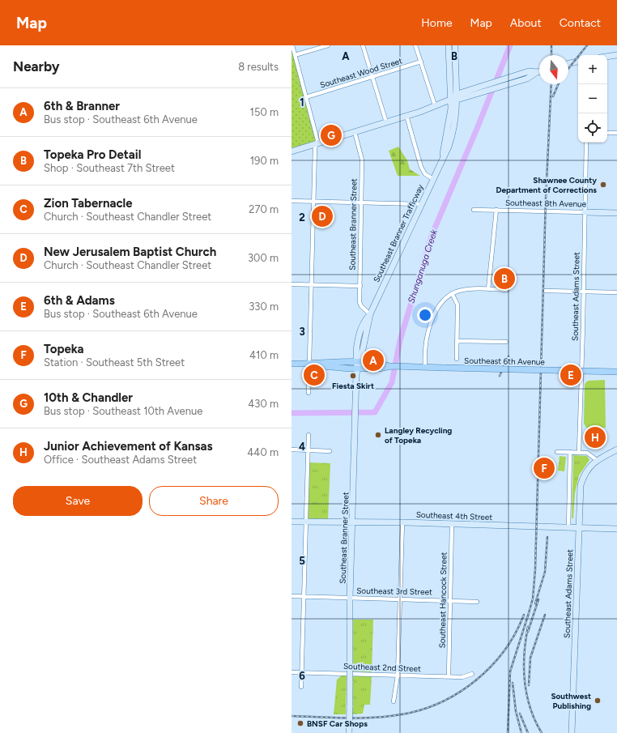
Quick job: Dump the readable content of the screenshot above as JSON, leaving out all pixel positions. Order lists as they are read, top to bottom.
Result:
{
  "streets": {
    "main road": [
      "Southeast 8th Avenue",
      "Southeast Branner Street",
      "Southeast Branner Trafficway",
      "Southeast Adams Street",
      "Southeast 6th Avenue",
      "Southeast 4th Street"
    ],
    "street": [
      "Southeast Wood Street",
      "Southeast 3rd Street",
      "Southeast Hancock Street",
      "Southeast 2nd Street"
    ]
  },
  "crossings": [
    ["Southeast 8th Avenue", "Southeast Adams Street"],
    ["Southeast Branner Street", "Southeast Branner Trafficway"],
    ["Southeast Branner Street", "Southeast 6th Avenue"],
    ["Southeast Branner Street", "Southeast 4th Street"],
    ["Southeast Branner Street", "Southeast 3rd Street"],
    ["Southeast Adams Street", "Southeast 4th Street"],
    ["Southeast 4th Street", "Southeast Hancock Street"],
    ["Southeast 3rd Street", "Southeast Hancock Street"],
    ["Southeast Hancock Street", "Southeast 2nd Street"]
  ],
  "water": ["Shunganuga Creek"],
  "places": [
    "Shawnee County Department of Corrections",
    "Fiesta Skirt",
    "Langley Recycling of Topeka",
    "Southwest Publishing",
    "BNSF Car Shops"
  ],
  "north": "bottom",
  "page": {
    "header": "Map",
    "nav": [
      "Home",
      "Map",
      "About",
      "Contact"
    ],
    "heading": ["Nearby", "8 results"],
    "map_buttons": ["+", "−"],
    "list": [
      {
        "mark": "A",
        "name": "6th & Branner",
        "note": "Bus stop · Southeast 6th Avenue",
        "value": "150 m"
      },
      {
        "mark": "B",
        "name": "Topeka Pro Detail",
        "note": "Shop · Southeast 7th Street",
        "value": "190 m"
      },
      {
        "mark": "C",
        "name": "Zion Tabernacle",
        "note": "Church · Southeast Chandler Street",
        "value": "270 m"
      },
      {
        "mark": "D",
        "name": "New Jerusalem Baptist Church",
        "note": "Church · Southeast Chandler Street",
        "value": "300 m"
      },
      {
        "mark": "E",
        "name": "6th & Adams",
        "note": "Bus stop · Southeast 6th Avenue",
        "value": "330 m"
      },
      {
        "mark": "F",
        "name": "Topeka",
        "note": "Station · Southeast 5th Street",
        "value": "410 m"
      },
      {
        "mark": "G",
        "name": "10th & Chandler",
        "note": "Bus stop · Southeast 10th Avenue",
        "value": "430 m"
      },
      {
        "mark": "H",
        "name": "Junior Achievement of Kansas",
        "note": "Office · Southeast Adams Street",
        "value": "440 m"
      }
    ],
    "pins": [
      "G",
      "D",
      "B",
      "A",
      "C",
      "E",
      "H",
      "F"
    ],
    "buttons": ["Save", "Share"]
  },
  "grid": {
    "columns": ["A", "B"],
    "rows": [
      "1",
      "2",
      "3",
      "4",
      "5",
      "6"
    ]
  }
}
